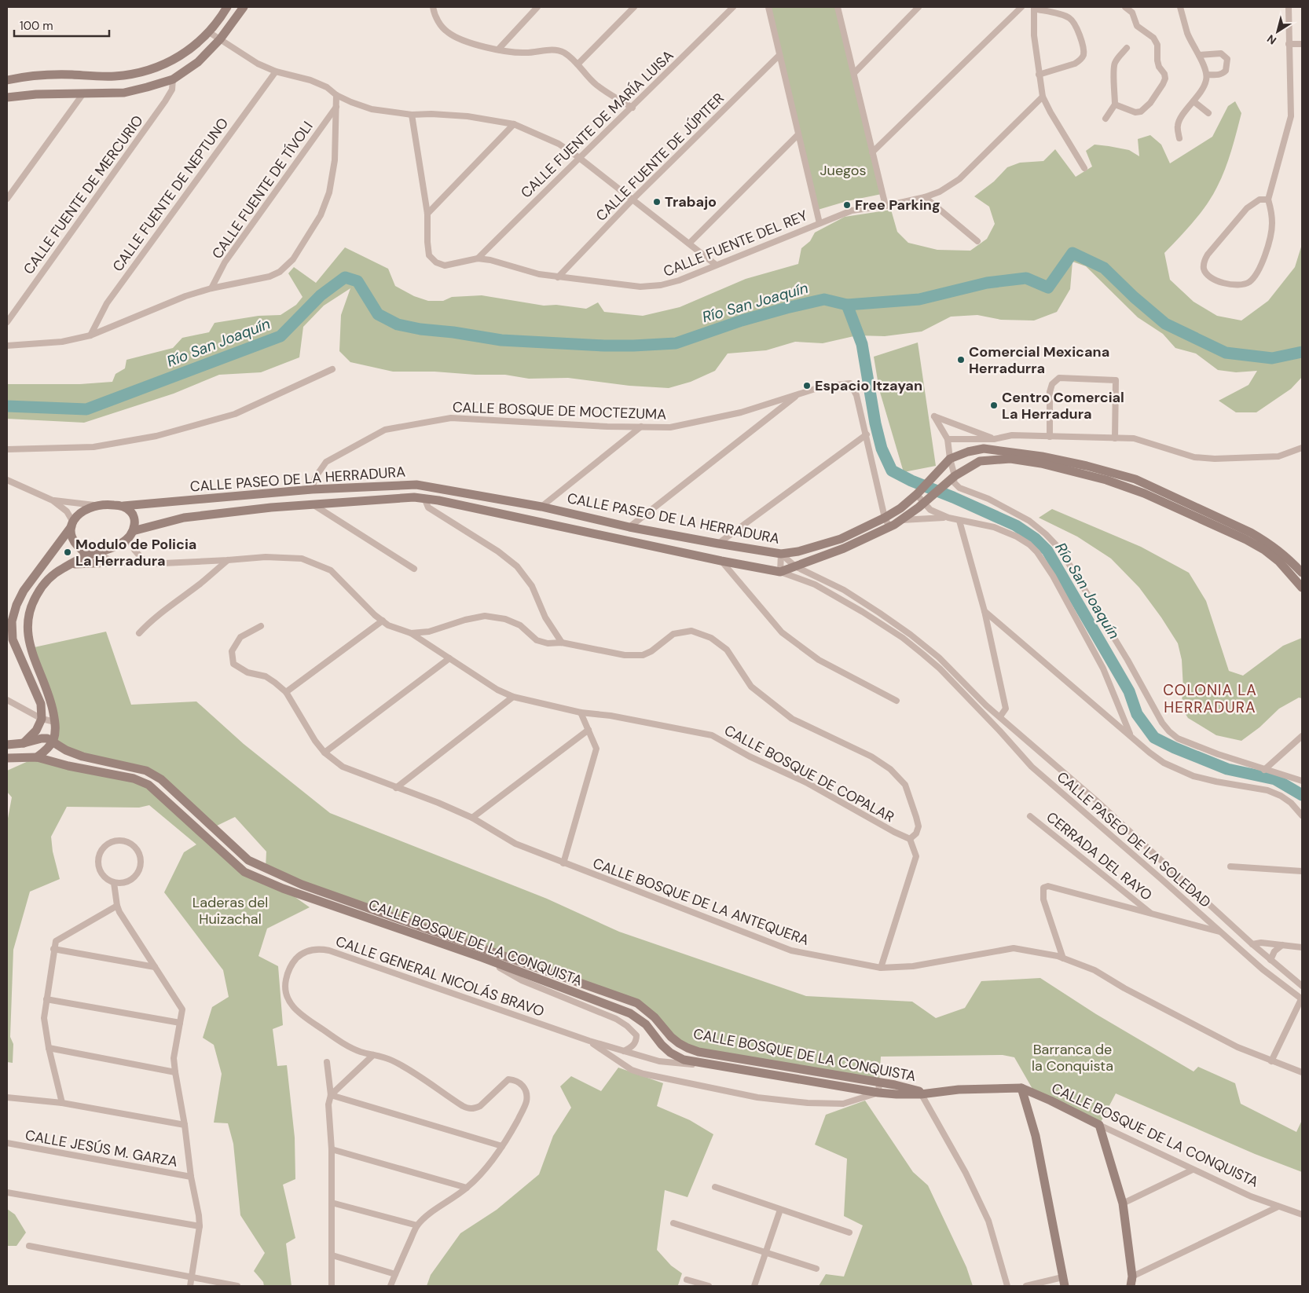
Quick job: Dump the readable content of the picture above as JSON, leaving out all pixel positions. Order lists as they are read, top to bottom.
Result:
{
  "streets": {
    "main road": ["CALLE PASEO DE LA HERRADURA", "CALLE BOSQUE DE LA CONQUISTA"],
    "street": [
      "CALLE FUENTE DE MARÍA LUISA",
      "CALLE FUENTE DE JÚPITER",
      "CALLE FUENTE DE TÍVOLI",
      "CALLE FUENTE DE MERCURIO",
      "CALLE FUENTE DE NEPTUNO",
      "CALLE FUENTE DEL REY",
      "CALLE BOSQUE DE MOCTEZUMA",
      "CALLE BOSQUE DE COPALAR",
      "CALLE PASEO DE LA SOLEDAD",
      "CERRADA DEL RAYO",
      "CALLE BOSQUE DE LA ANTEQUERA",
      "CALLE GENERAL NICOLÁS BRAVO",
      "CALLE JESÚS M. GARZA"
    ]
  },
  "crossings": [
    ["CALLE FUENTE DE MARÍA LUISA", "CALLE FUENTE DEL REY"],
    ["CALLE FUENTE DE JÚPITER", "CALLE FUENTE DEL REY"],
    ["CALLE BOSQUE DE MOCTEZUMA", "CALLE PASEO DE LA HERRADURA"],
    ["CALLE PASEO DE LA HERRADURA", "CALLE PASEO DE LA SOLEDAD"],
    ["CALLE BOSQUE DE LA CONQUISTA", "CALLE GENERAL NICOLÁS BRAVO"]
  ],
  "districts": ["COLONIA LA HERRADURA"],
  "water": ["Río San Joaquín"],
  "parks": ["Juegos", "Laderas del Huizachal", "Barranca de la Conquista"],
  "places": [
    "Trabajo",
    "Free Parking",
    "Comercial Mexicana Herradurra",
    "Espacio Itzayan",
    "Centro Comercial La Herradura",
    "Modulo de Policia La Herradura"
  ],
  "scale_bar": "100 m",
  "north": "bottom left"
}
